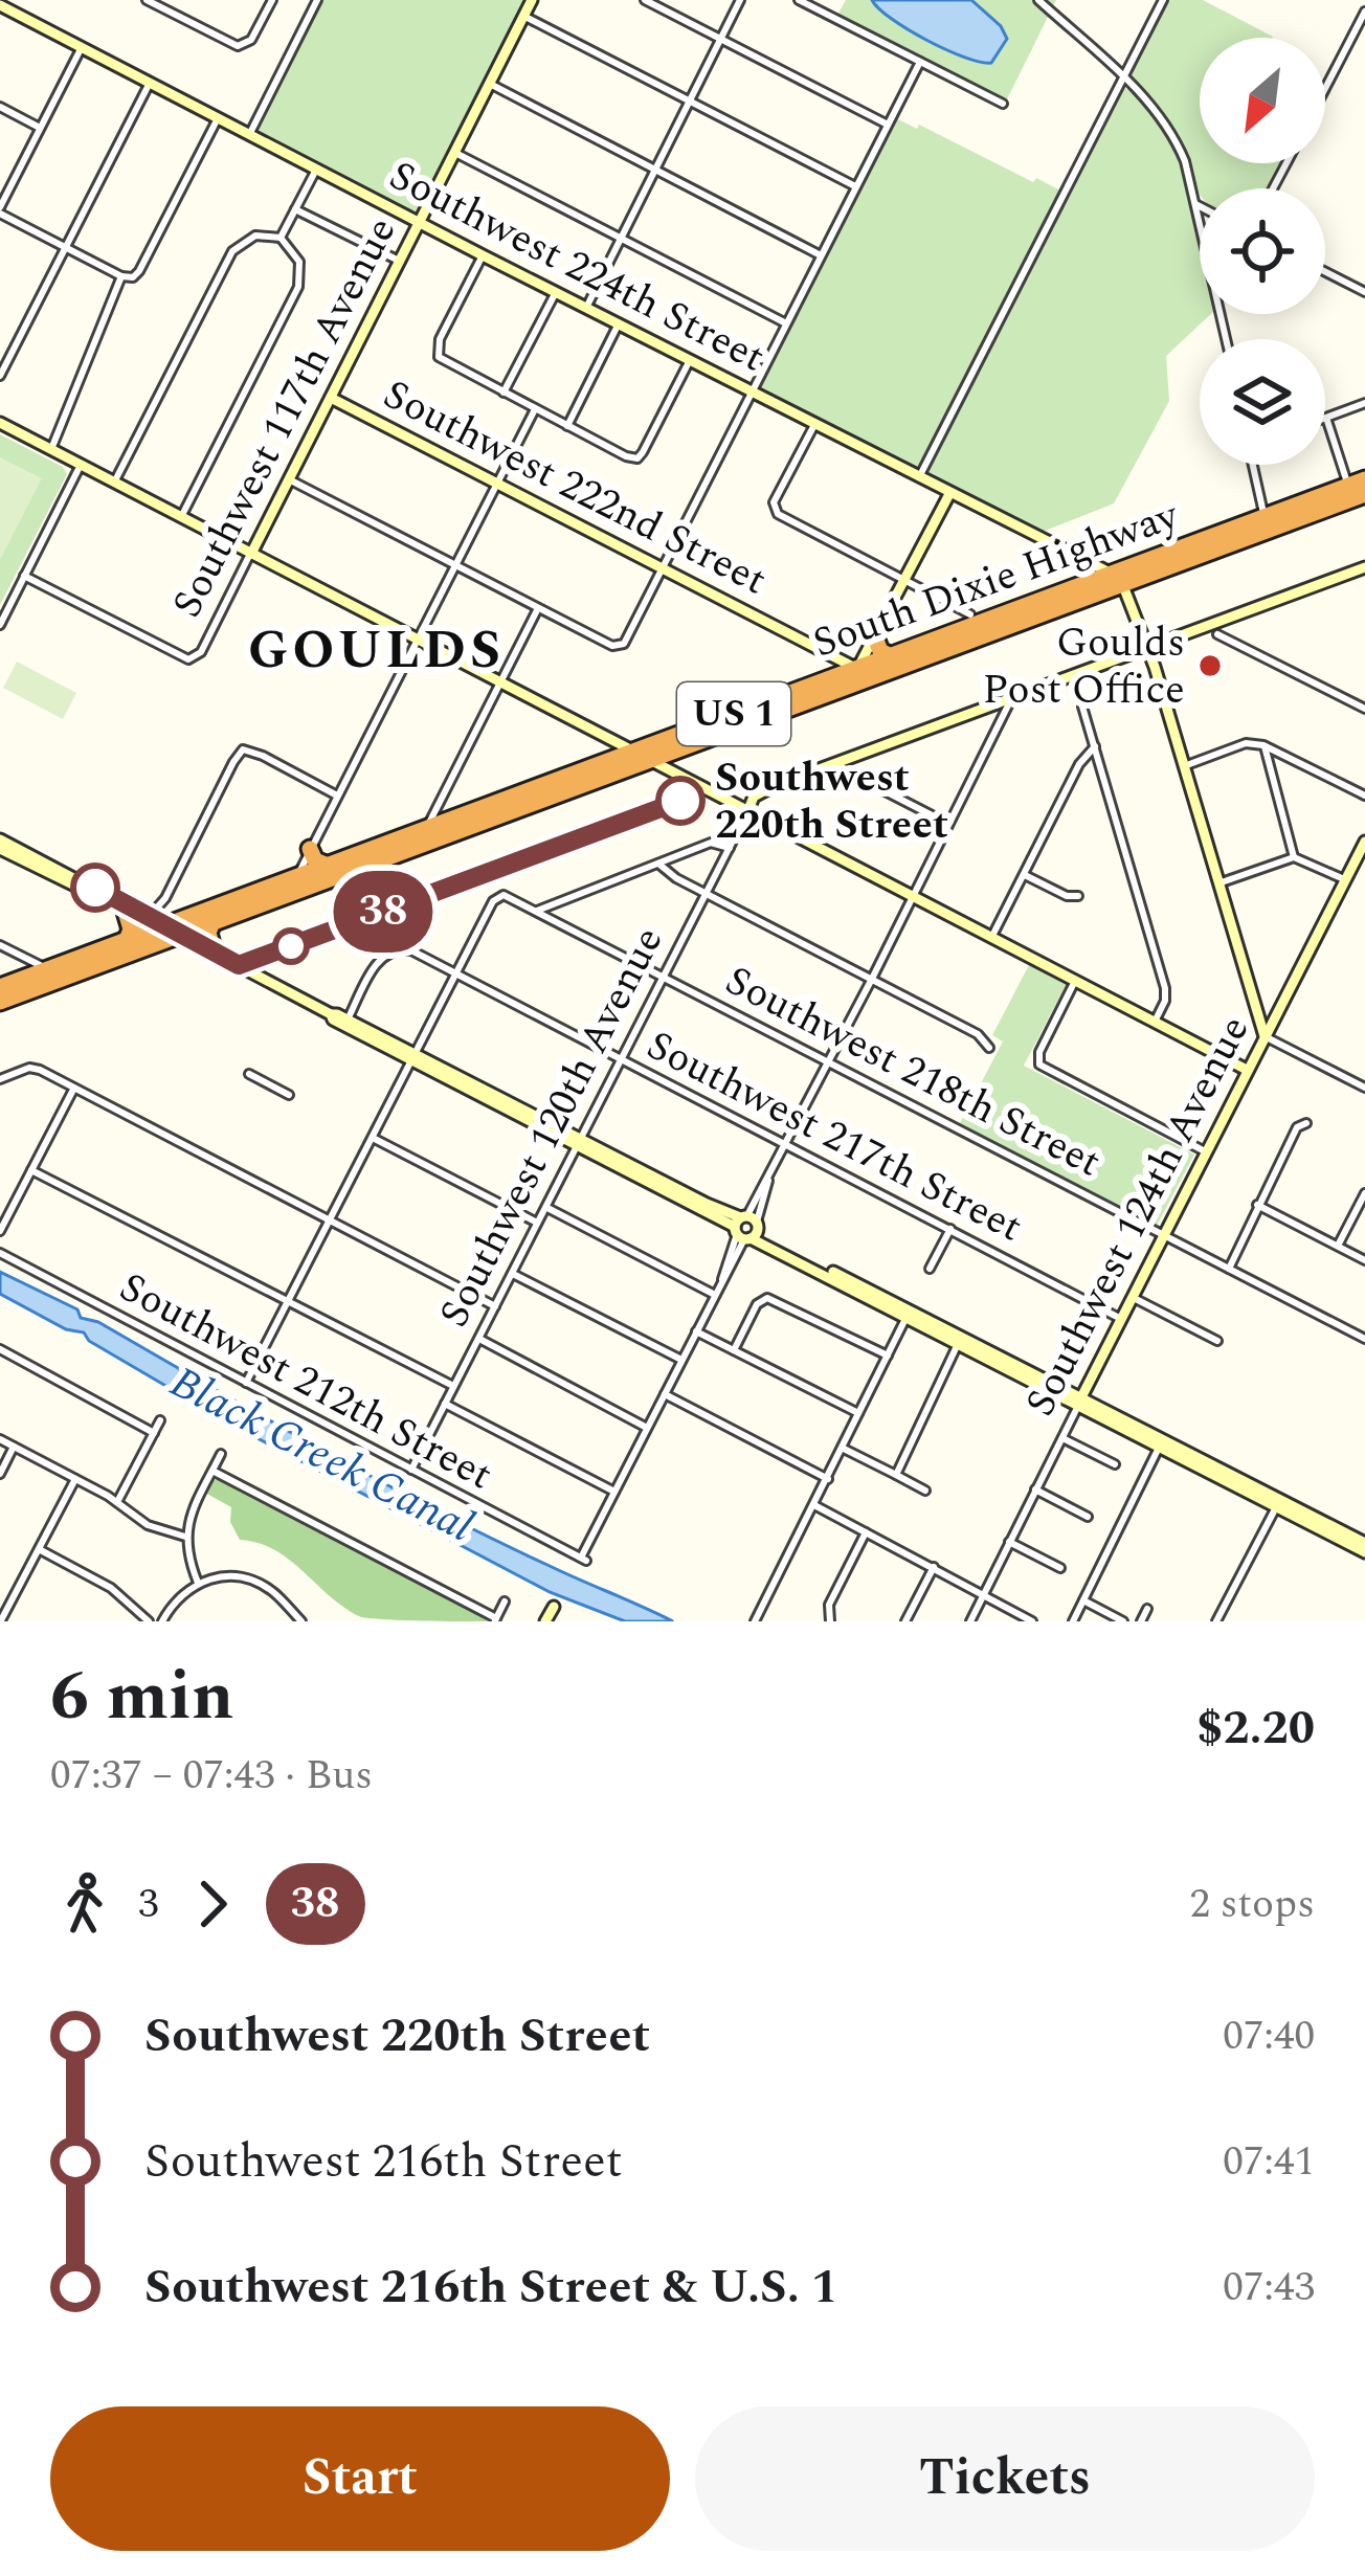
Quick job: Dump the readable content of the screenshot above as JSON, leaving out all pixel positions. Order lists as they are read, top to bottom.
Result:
{
  "streets": {
    "highway": ["South Dixie Highway", "US 1"],
    "street": [
      "Southwest 224th Street",
      "Southwest 117th Avenue",
      "Southwest 222nd Street",
      "Southwest 218th Street",
      "Southwest 120th Avenue",
      "Southwest 217th Street",
      "Southwest 124th Avenue",
      "Southwest 212th Street"
    ]
  },
  "crossings": [
    ["Southwest 224th Street", "Southwest 117th Avenue"],
    ["Southwest 224th Street", "South Dixie Highway"],
    ["Southwest 117th Avenue", "Southwest 222nd Street"],
    ["Southwest 222nd Street", "South Dixie Highway"],
    ["Southwest 218th Street", "Southwest 120th Avenue"],
    ["Southwest 218th Street", "Southwest 217th Street"],
    ["Southwest 218th Street", "Southwest 124th Avenue"],
    ["Southwest 120th Avenue", "Southwest 217th Street"],
    ["Southwest 120th Avenue", "Southwest 212th Street"],
    ["Southwest 217th Street", "Southwest 124th Avenue"]
  ],
  "districts": ["GOULDS"],
  "water": ["Black Creek Canal"],
  "places": ["Goulds Post Office", "Southwest 220th Street"],
  "lines": ["bus line 38"],
  "north": "bottom left",
  "page": {
    "on_map": "38",
    "heading": ["6 min", "07:37 – 07:43 · Bus", "$2.20"],
    "legs": ["3", "38", "2 stops"],
    "list": [
      {
        "name": "Southwest 220th Street",
        "value": "07:40"
      },
      {
        "name": "Southwest 216th Street",
        "value": "07:41"
      },
      {
        "name": "Southwest 216th Street & U.S. 1",
        "value": "07:43"
      }
    ],
    "buttons": ["Start", "Tickets"]
  }
}
